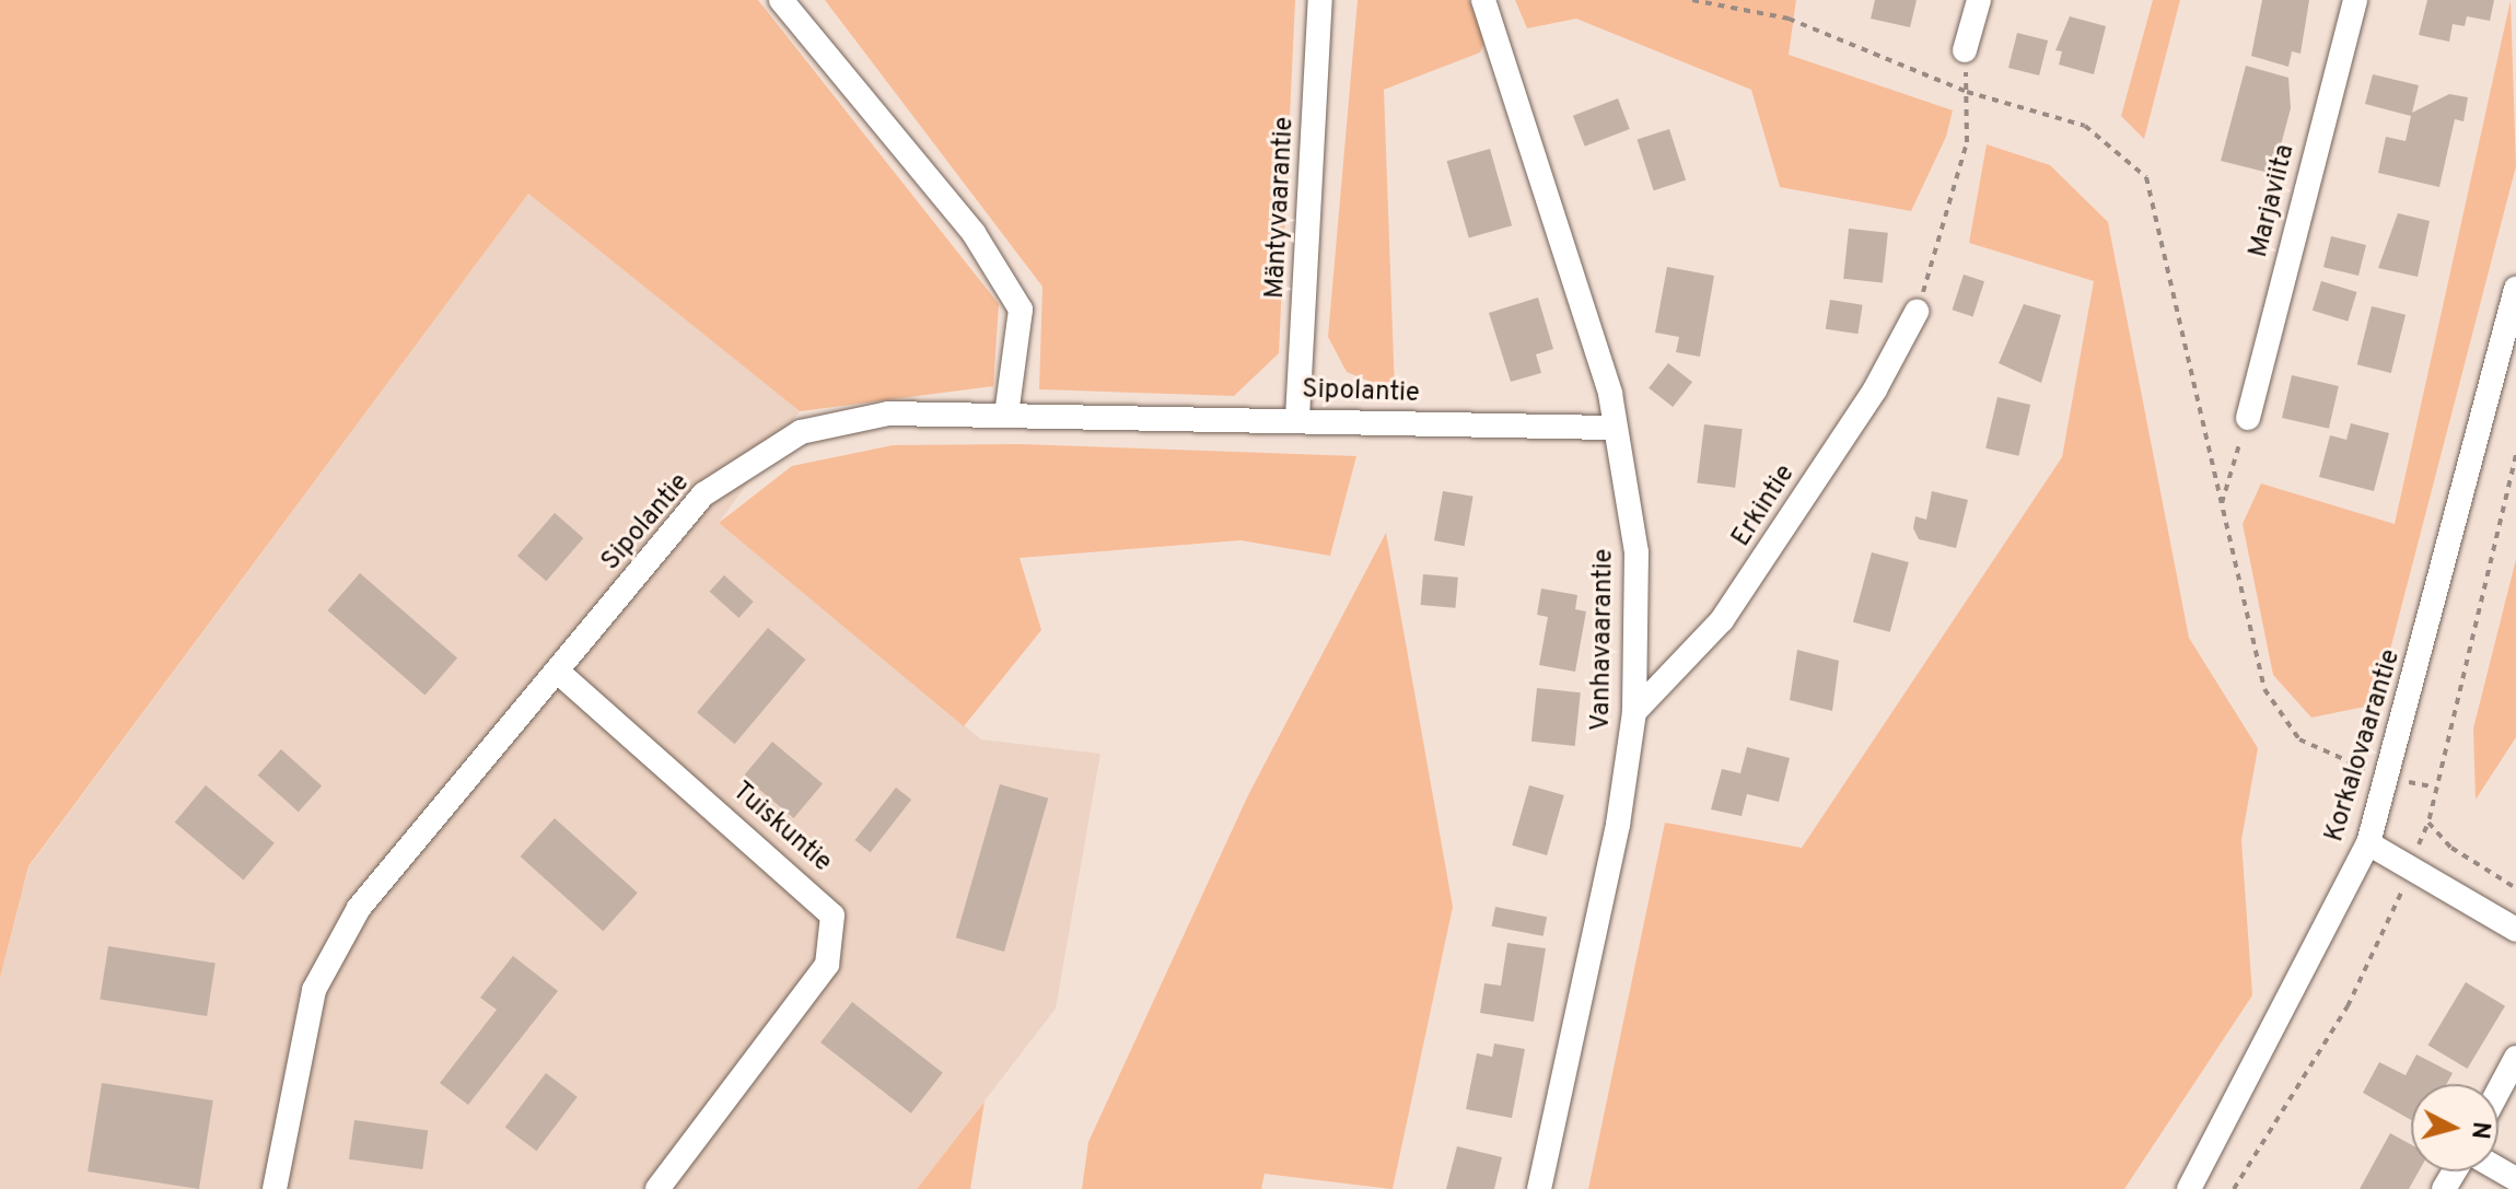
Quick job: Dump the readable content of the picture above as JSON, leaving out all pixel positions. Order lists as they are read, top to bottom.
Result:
{
  "streets": {
    "street": [
      "Marjaviita",
      "Mäntyvaarantie",
      "Sipolantie",
      "Erkintie",
      "Vanhavaarantie",
      "Korkalovaarantie",
      "Tuiskuntie"
    ]
  },
  "crossings": [
    ["Mäntyvaarantie", "Sipolantie"],
    ["Sipolantie", "Vanhavaarantie"],
    ["Sipolantie", "Tuiskuntie"],
    ["Erkintie", "Vanhavaarantie"]
  ],
  "north": "right"
}
